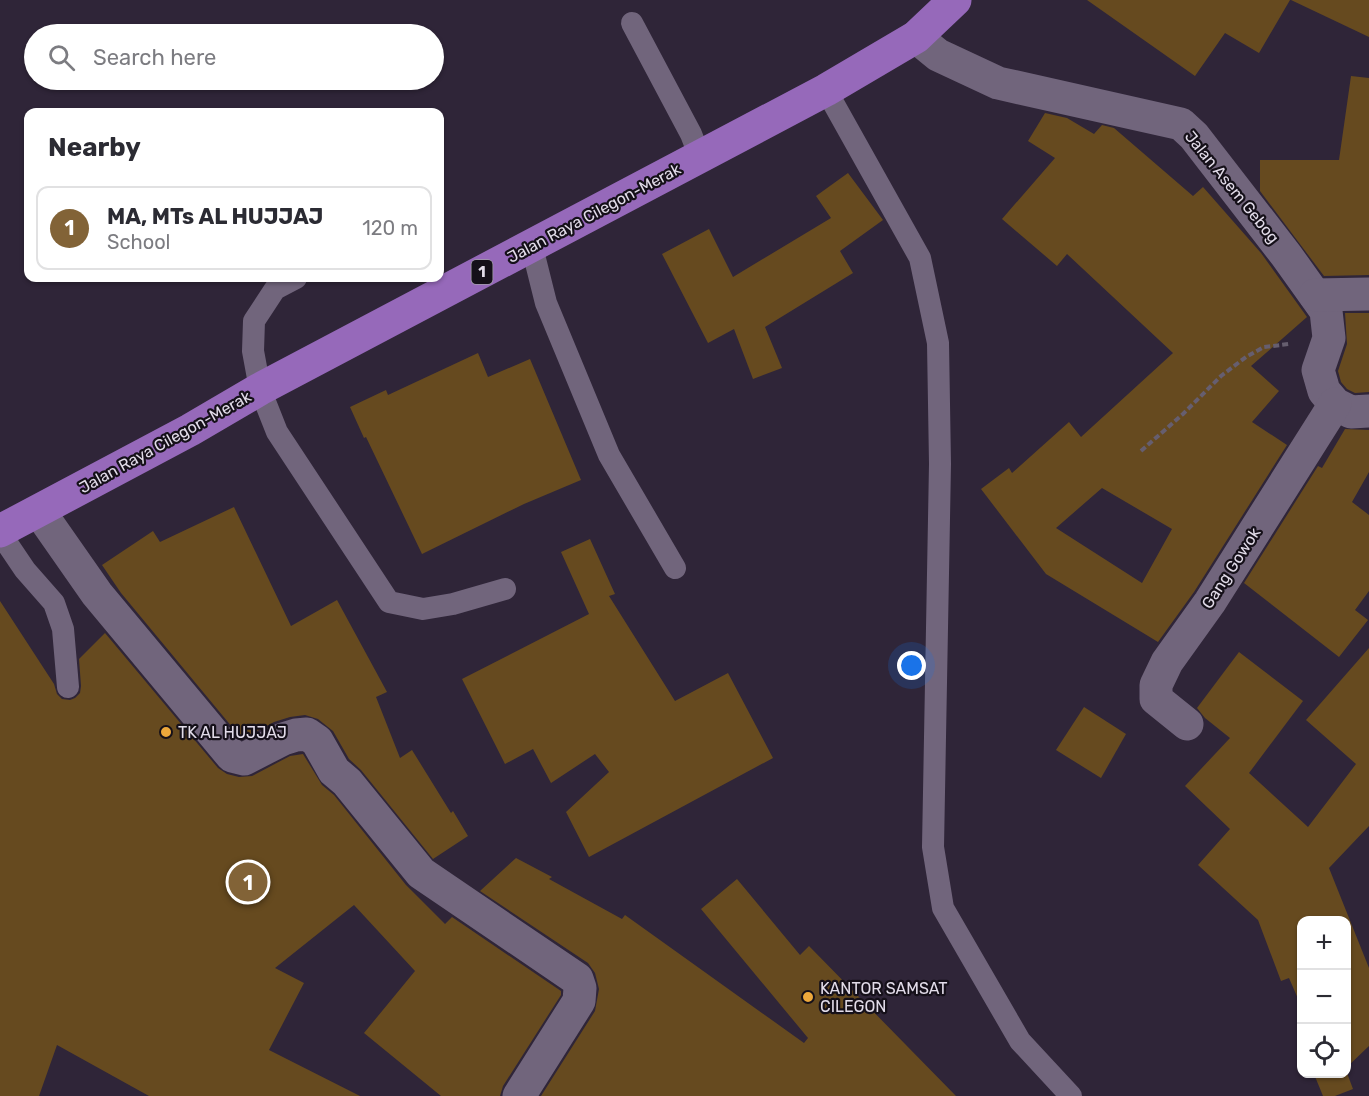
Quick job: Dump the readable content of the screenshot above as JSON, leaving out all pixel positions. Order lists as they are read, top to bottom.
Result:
{
  "streets": {
    "highway": ["Jalan Raya Cilegon-Merak", "1"],
    "street": ["Jalan Asem Gebog", "Gang Gowok"]
  },
  "crossings": [
    ["Jalan Asem Gebog", "Jalan Raya Cilegon-Merak"],
    ["Jalan Asem Gebog", "Gang Gowok"]
  ],
  "places": ["TK AL HUJJAJ", "KANTOR SAMSAT CILEGON"],
  "page": {
    "search": "Search here",
    "heading": "Nearby",
    "list": [
      {
        "mark": "1",
        "name": "MA, MTs AL HUJJAJ",
        "note": "School",
        "value": "120 m"
      }
    ],
    "pins": "1",
    "map_buttons": ["+", "−"]
  }
}
